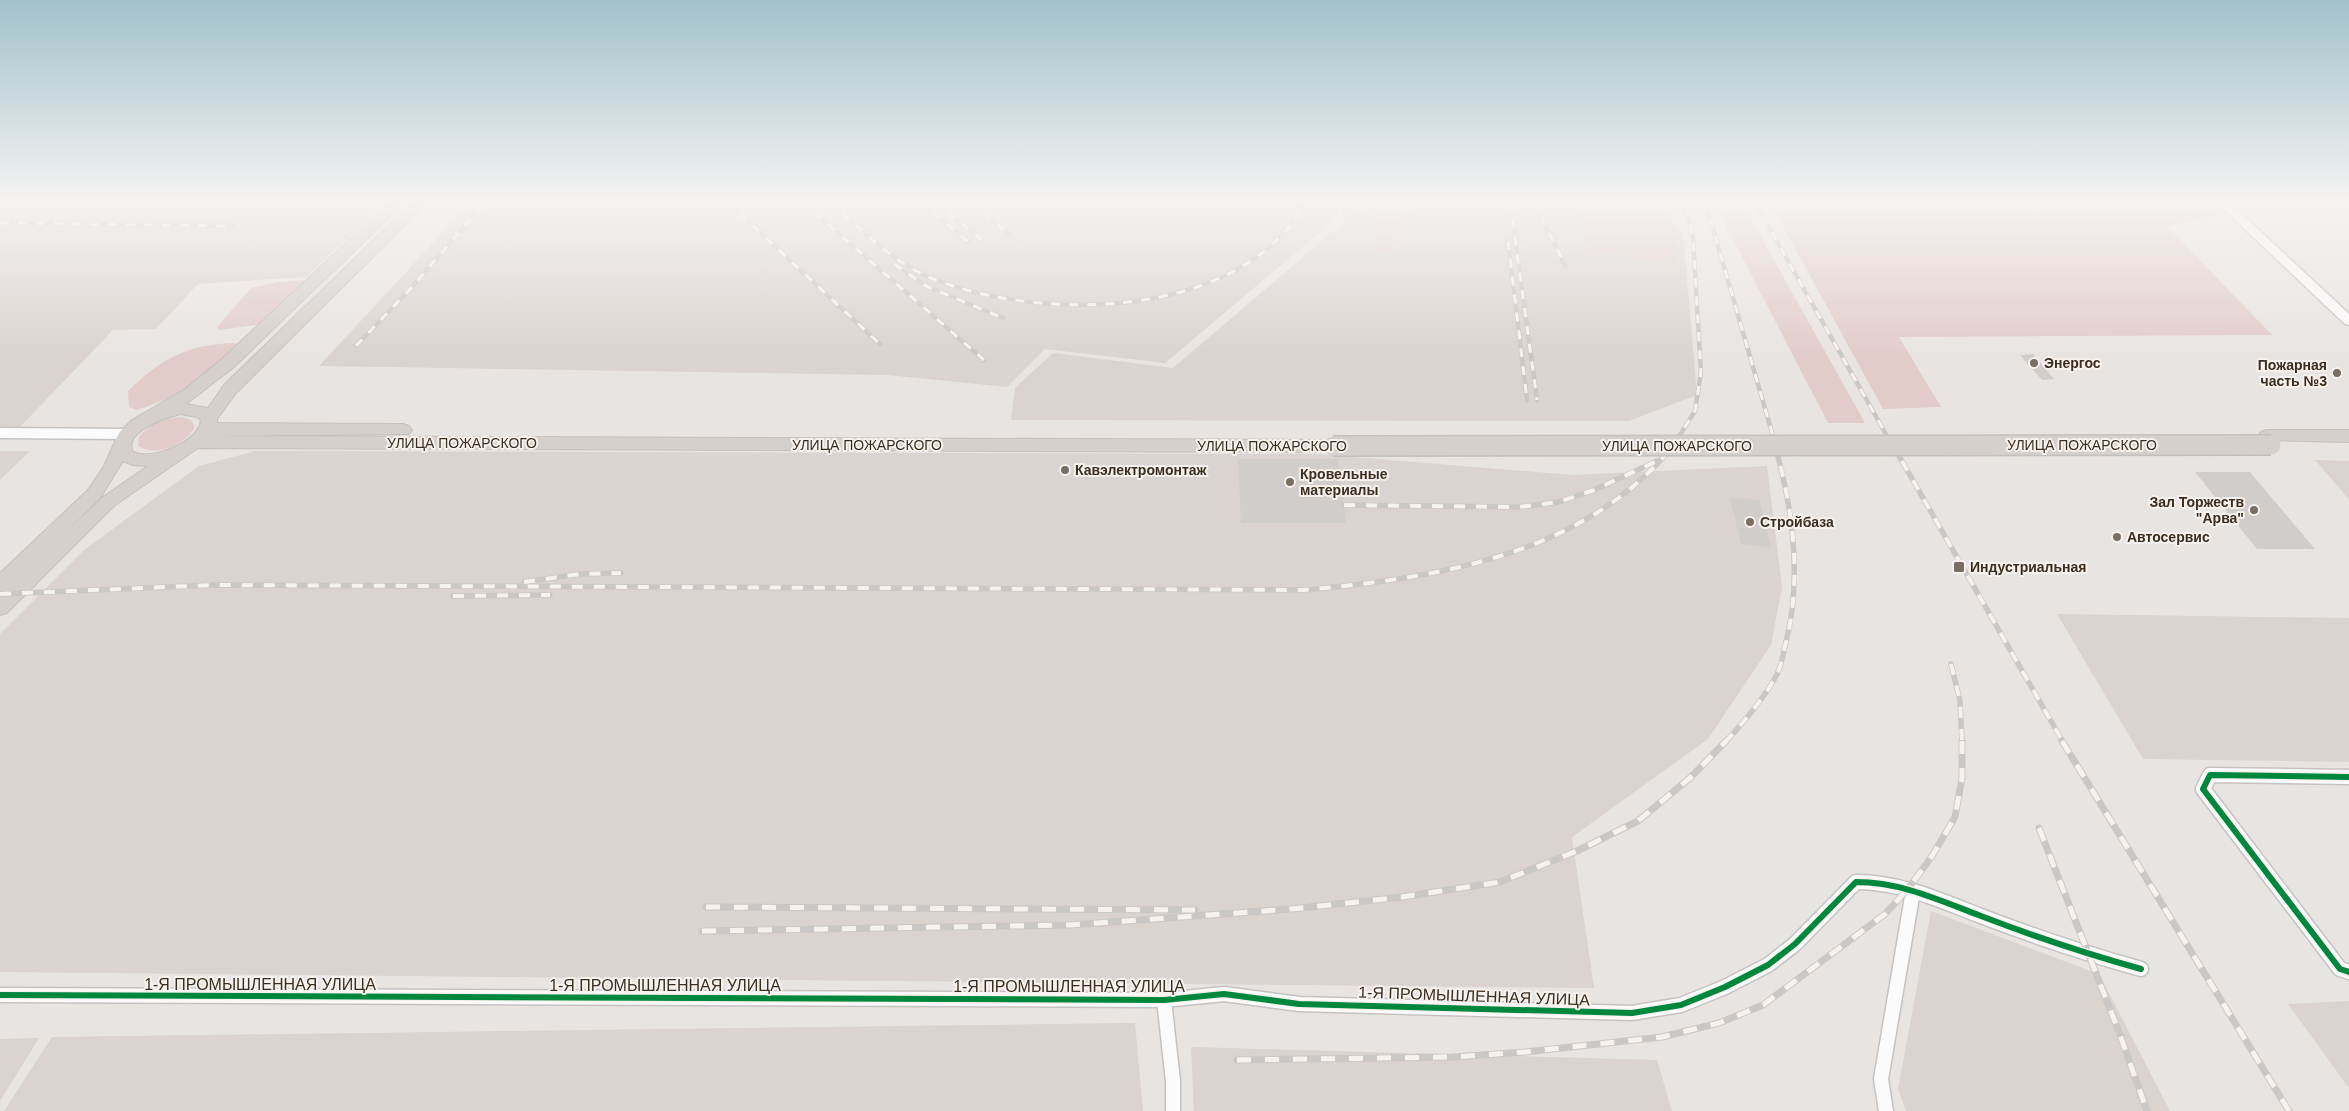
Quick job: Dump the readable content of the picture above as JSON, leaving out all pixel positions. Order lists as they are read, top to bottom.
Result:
{
  "streets": {
    "main road": ["УЛИЦА ПОЖАРСКОГО"],
    "street": ["1-Я ПРОМЫШЛЕННАЯ УЛИЦА"]
  },
  "places": {
    "other": [
      "Энергос",
      "Пожарная часть №3",
      "Кавэлектромонтаж",
      "Кровельные материалы",
      "Зал Торжеств \"Арва\"",
      "Стройбаза",
      "Автосервис"
    ],
    "transit": ["Индустриальная"]
  }
}
